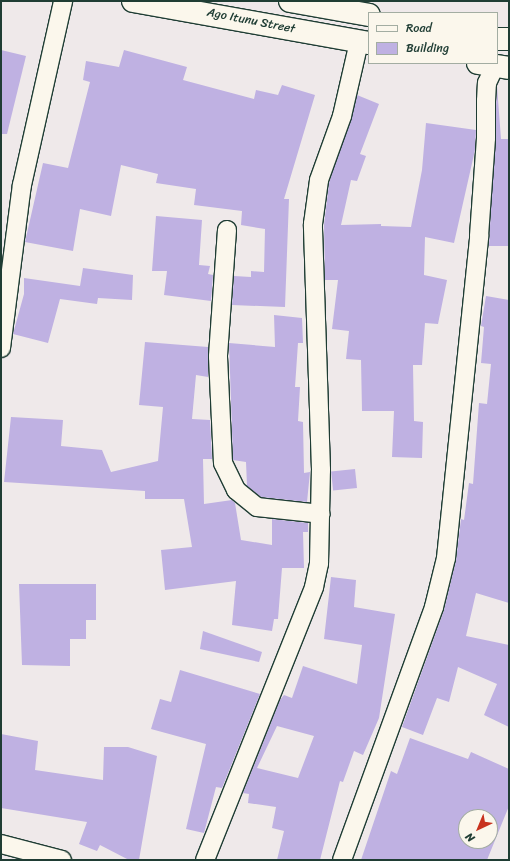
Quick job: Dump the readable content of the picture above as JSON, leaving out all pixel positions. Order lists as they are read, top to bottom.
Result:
{
  "streets": {
    "main road": ["Ago Itunu Street"]
  },
  "legend": ["Road", "Building"],
  "north": "bottom left"
}
